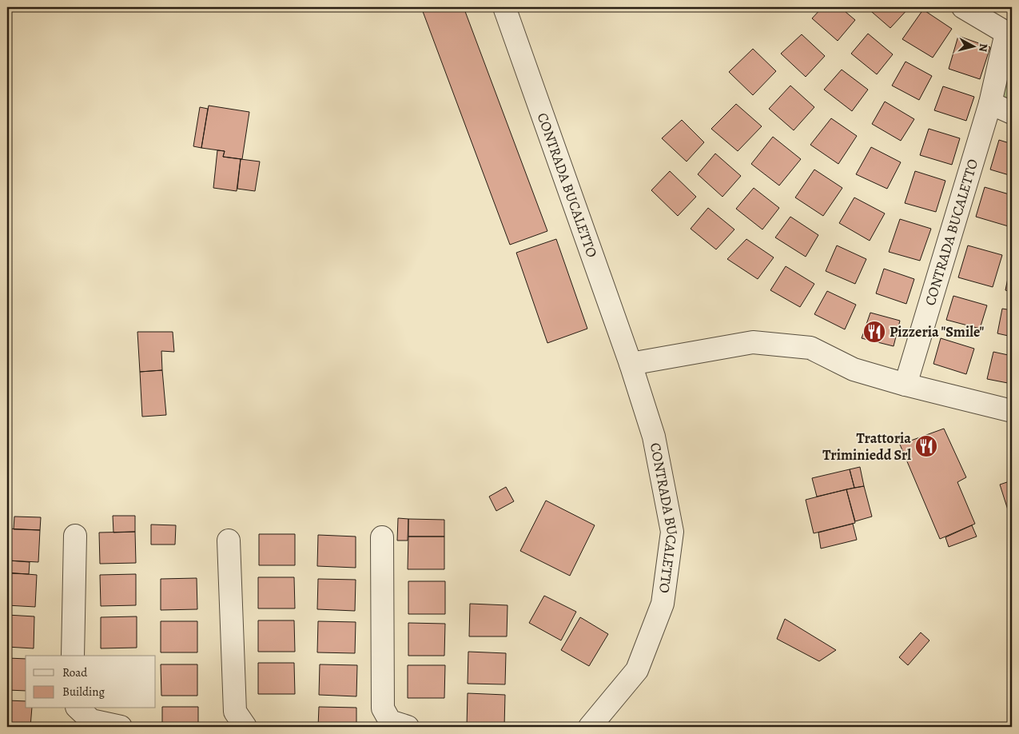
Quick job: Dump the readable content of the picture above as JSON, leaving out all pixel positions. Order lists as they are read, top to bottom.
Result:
{
  "streets": {
    "street": ["CONTRADA BUCALETTO"]
  },
  "places": {
    "restaurant": ["Pizzeria \"Smile\"", "Trattoria Triminiedd Srl"]
  },
  "legend": ["Road", "Building"],
  "north": "right"
}
